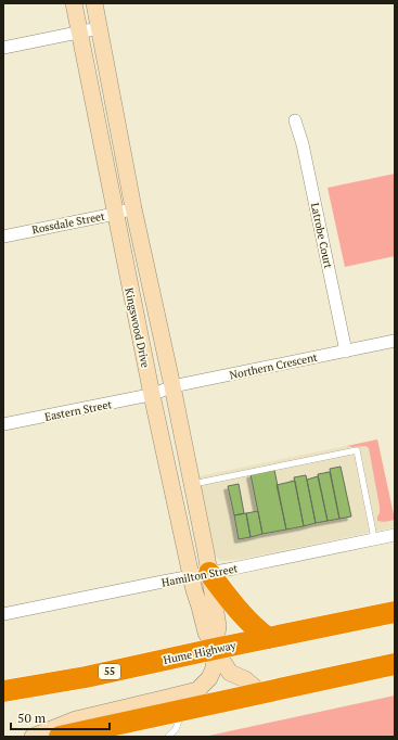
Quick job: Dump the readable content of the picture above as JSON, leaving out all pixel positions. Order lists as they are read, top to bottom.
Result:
{
  "streets": {
    "highway": ["Hume Highway", "55"],
    "street": [
      "Rossdale Street",
      "Latrobe Court",
      "Kingswood Drive",
      "Northern Crescent",
      "Eastern Street",
      "Hamilton Street"
    ]
  },
  "crossings": [
    ["Rossdale Street", "Kingswood Drive"],
    ["Latrobe Court", "Northern Crescent"],
    ["Kingswood Drive", "Northern Crescent"],
    ["Kingswood Drive", "Eastern Street"],
    ["Kingswood Drive", "Hamilton Street"],
    ["Kingswood Drive", "Hume Highway"],
    ["Northern Crescent", "Eastern Street"]
  ],
  "scale_bar": "50 m"
}
